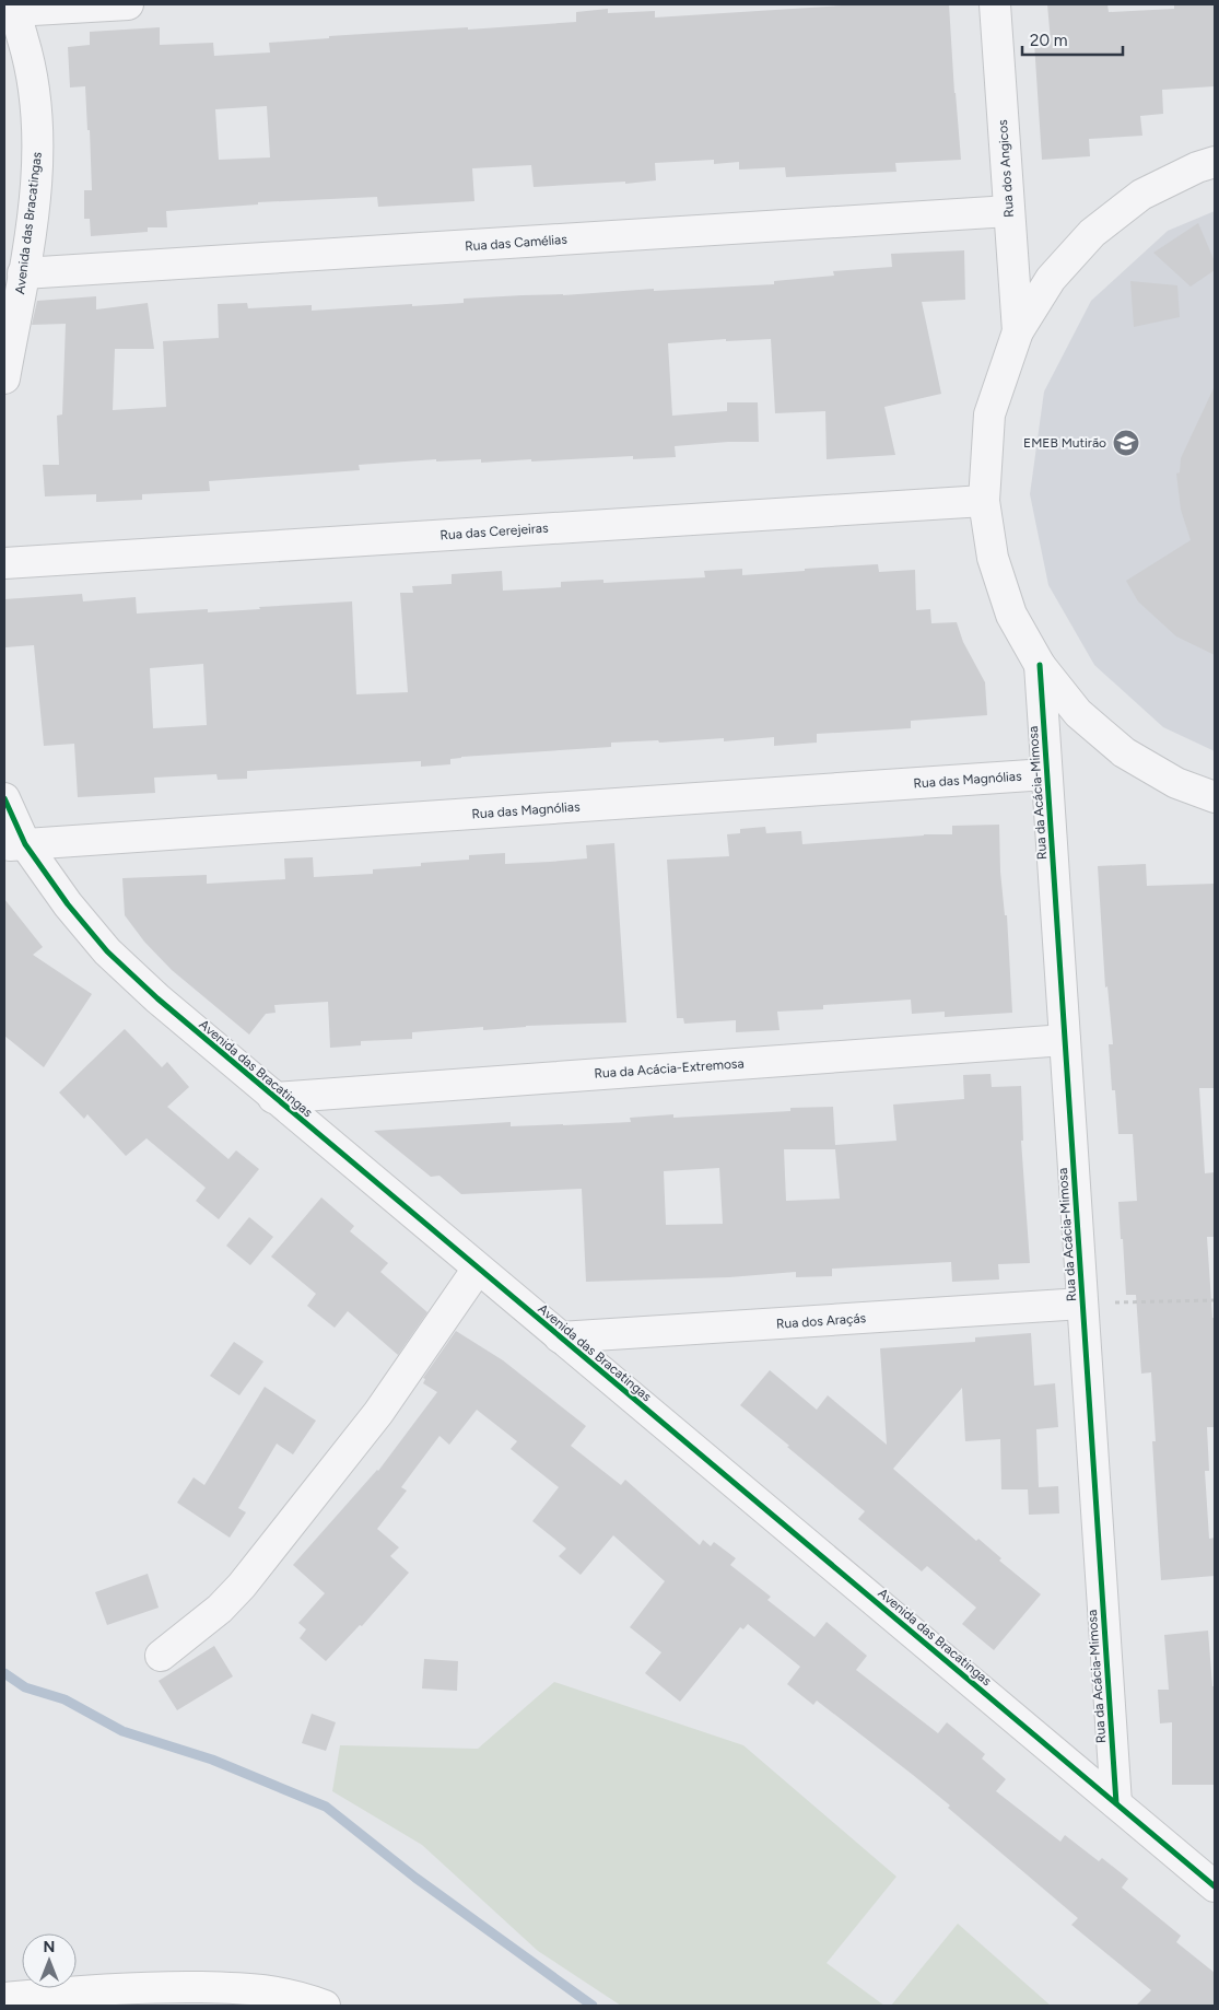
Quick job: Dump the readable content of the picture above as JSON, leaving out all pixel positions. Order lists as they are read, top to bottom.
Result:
{
  "streets": {
    "street": [
      "Rua dos Angicos",
      "Avenida das Bracatingas",
      "Rua das Camélias",
      "Rua das Cerejeiras",
      "Rua das Magnólias",
      "Rua da Acácia-Mimosa",
      "Rua da Acácia-Extremosa",
      "Rua dos Araçás"
    ]
  },
  "crossings": [
    ["Rua dos Angicos", "Rua das Camélias"],
    ["Avenida das Bracatingas", "Rua das Camélias"],
    ["Avenida das Bracatingas", "Rua das Magnólias"],
    ["Avenida das Bracatingas", "Rua da Acácia-Mimosa"],
    ["Avenida das Bracatingas", "Rua da Acácia-Extremosa"],
    ["Avenida das Bracatingas", "Rua dos Araçás"],
    ["Rua das Magnólias", "Rua da Acácia-Mimosa"],
    ["Rua da Acácia-Mimosa", "Rua da Acácia-Extremosa"],
    ["Rua da Acácia-Mimosa", "Rua dos Araçás"]
  ],
  "places": {
    "school or university": ["EMEB Mutirão"]
  },
  "scale_bar": "20 m",
  "north": "top"
}
